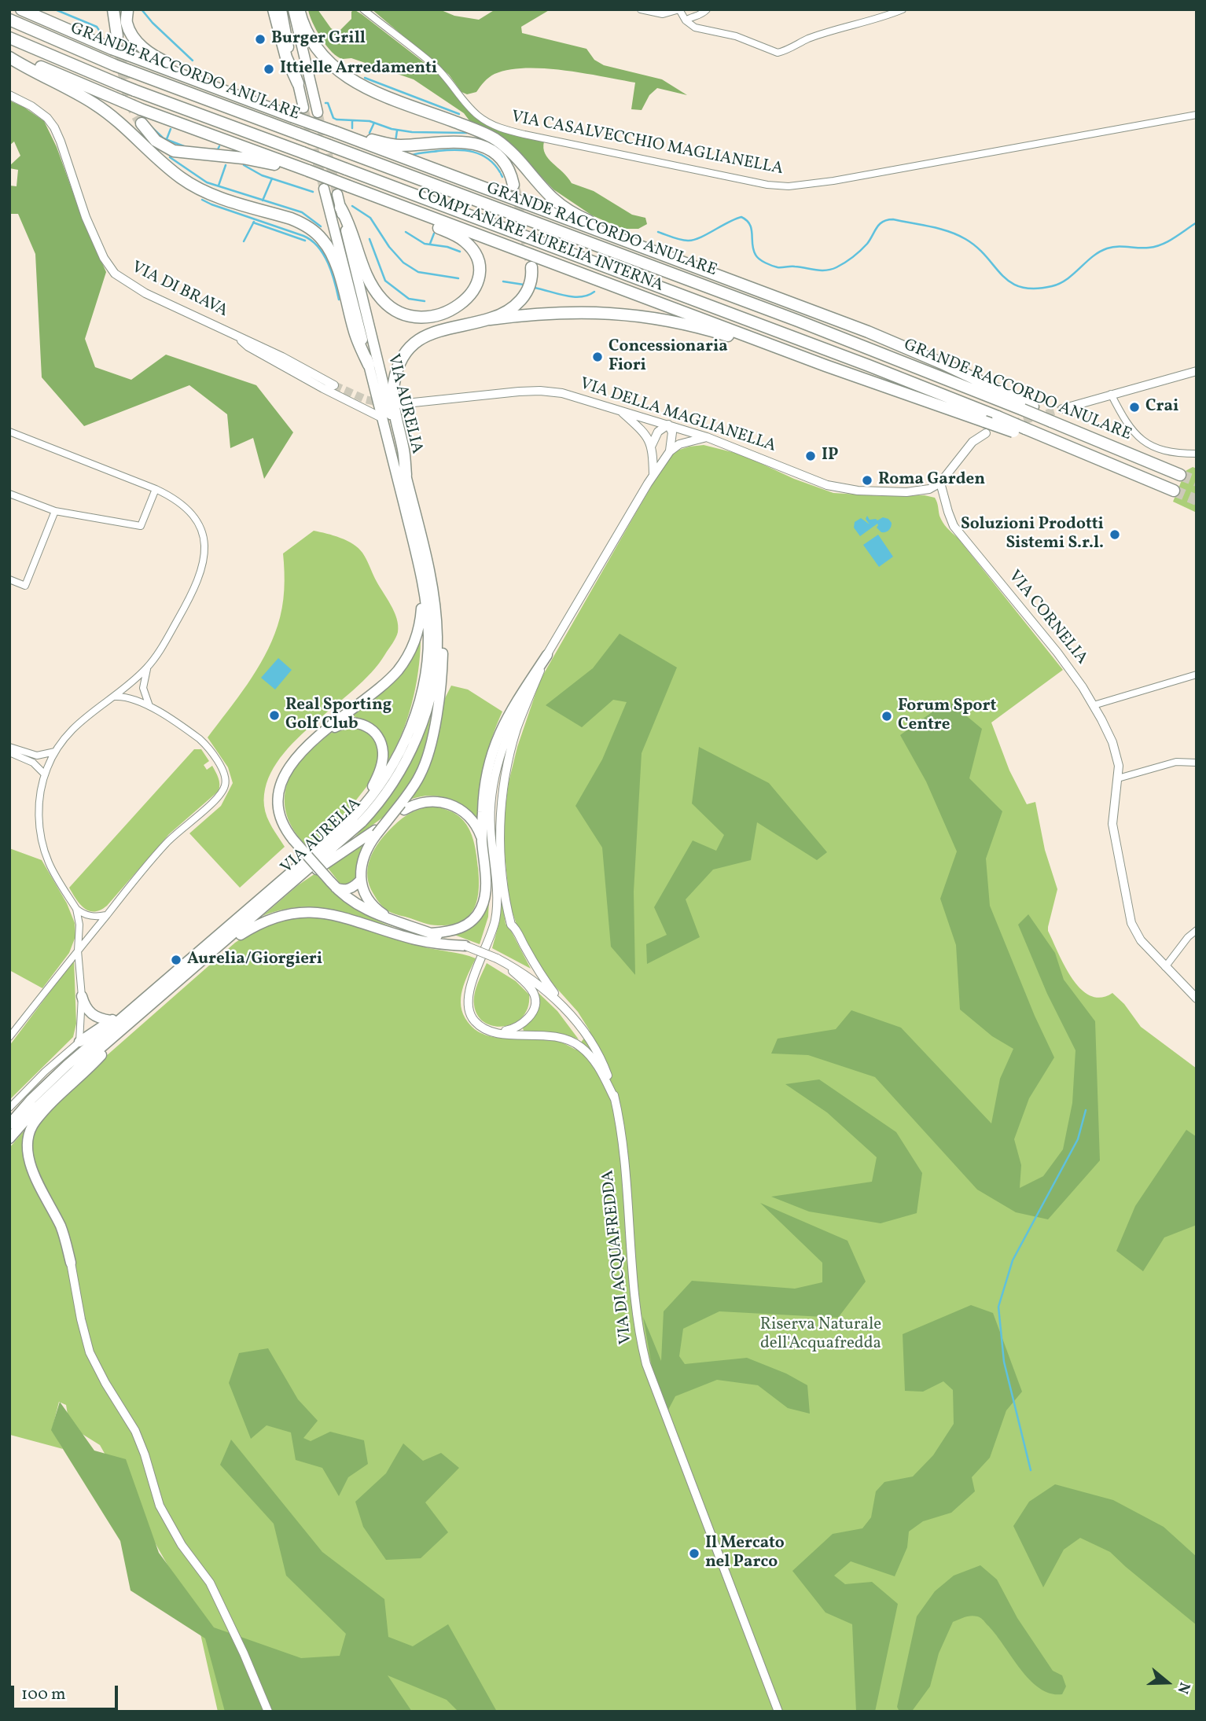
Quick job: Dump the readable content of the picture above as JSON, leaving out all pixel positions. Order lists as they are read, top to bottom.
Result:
{
  "streets": {
    "highway": ["GRANDE RACCORDO ANULARE", "COMPLANARE AURELIA INTERNA", "VIA AURELIA"],
    "street": [
      "VIA CASALVECCHIO MAGLIANELLA",
      "VIA DI BRAVA",
      "VIA DELLA MAGLIANELLA",
      "VIA CORNELIA",
      "VIA DI ACQUAFREDDA"
    ]
  },
  "crossings": [
    ["GRANDE RACCORDO ANULARE", "COMPLANARE AURELIA INTERNA"],
    ["VIA DELLA MAGLIANELLA", "VIA CORNELIA"]
  ],
  "parks": ["Riserva Naturale dell'Acquafredda"],
  "places": [
    "Burger Grill",
    "Ittielle Arredamenti",
    "Concessionaria Fiori",
    "Crai",
    "IP",
    "Roma Garden",
    "Soluzioni Prodotti Sistemi S.r.l.",
    "Real Sporting Golf Club",
    "Forum Sport Centre",
    "Aurelia/Giorgieri",
    "Il Mercato nel Parco"
  ],
  "scale_bar": "100 m",
  "north": "right"
}
